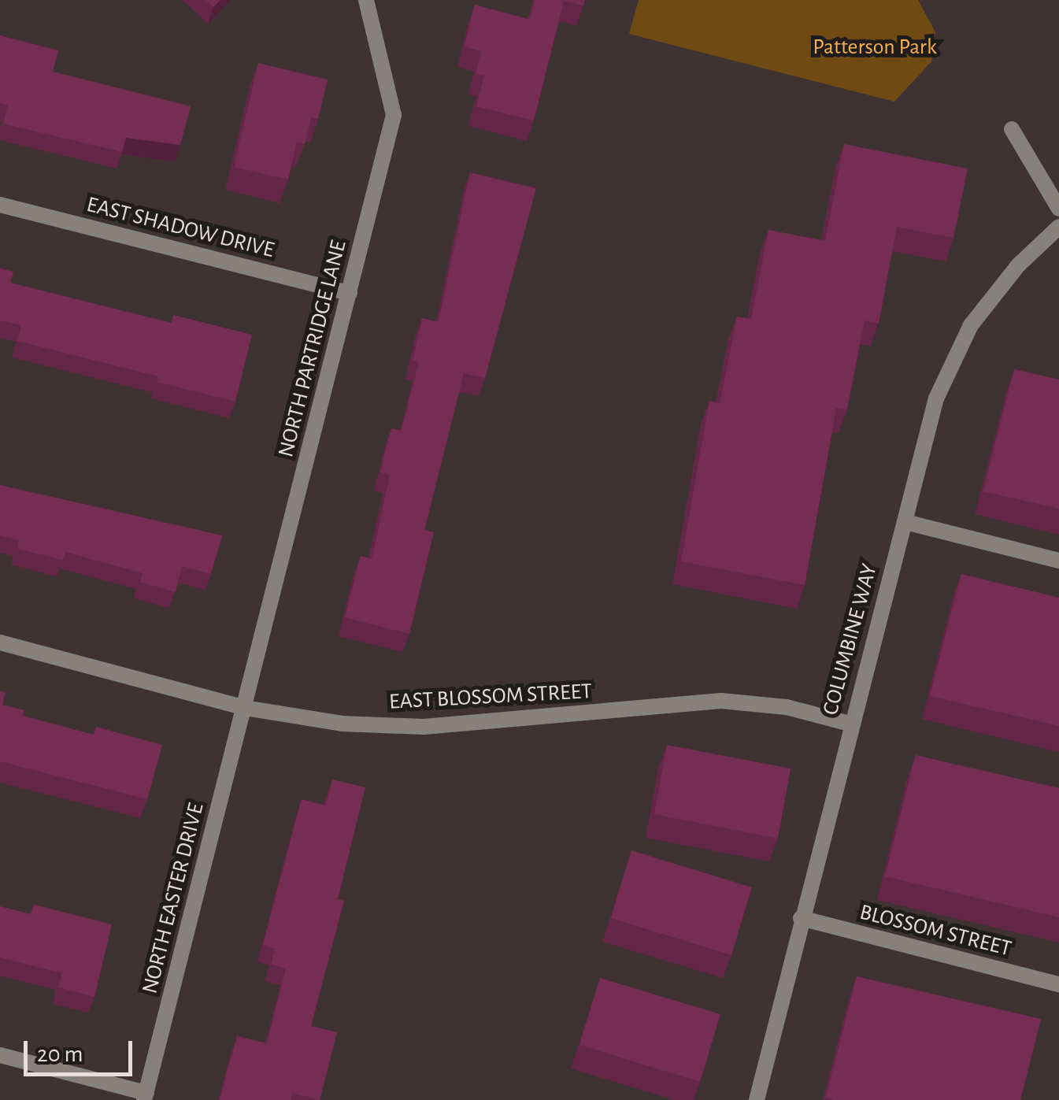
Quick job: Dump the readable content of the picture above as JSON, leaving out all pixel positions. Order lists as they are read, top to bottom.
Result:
{
  "streets": {
    "street": [
      "EAST SHADOW DRIVE",
      "NORTH PARTRIDGE LANE",
      "COLUMBINE WAY",
      "EAST BLOSSOM STREET",
      "NORTH EASTER DRIVE",
      "BLOSSOM STREET"
    ]
  },
  "crossings": [
    ["EAST SHADOW DRIVE", "NORTH PARTRIDGE LANE"],
    ["NORTH PARTRIDGE LANE", "EAST BLOSSOM STREET"],
    ["NORTH PARTRIDGE LANE", "NORTH EASTER DRIVE"],
    ["COLUMBINE WAY", "EAST BLOSSOM STREET"],
    ["COLUMBINE WAY", "BLOSSOM STREET"],
    ["EAST BLOSSOM STREET", "NORTH EASTER DRIVE"]
  ],
  "parks": ["Patterson Park"],
  "scale_bar": "20 m"
}
